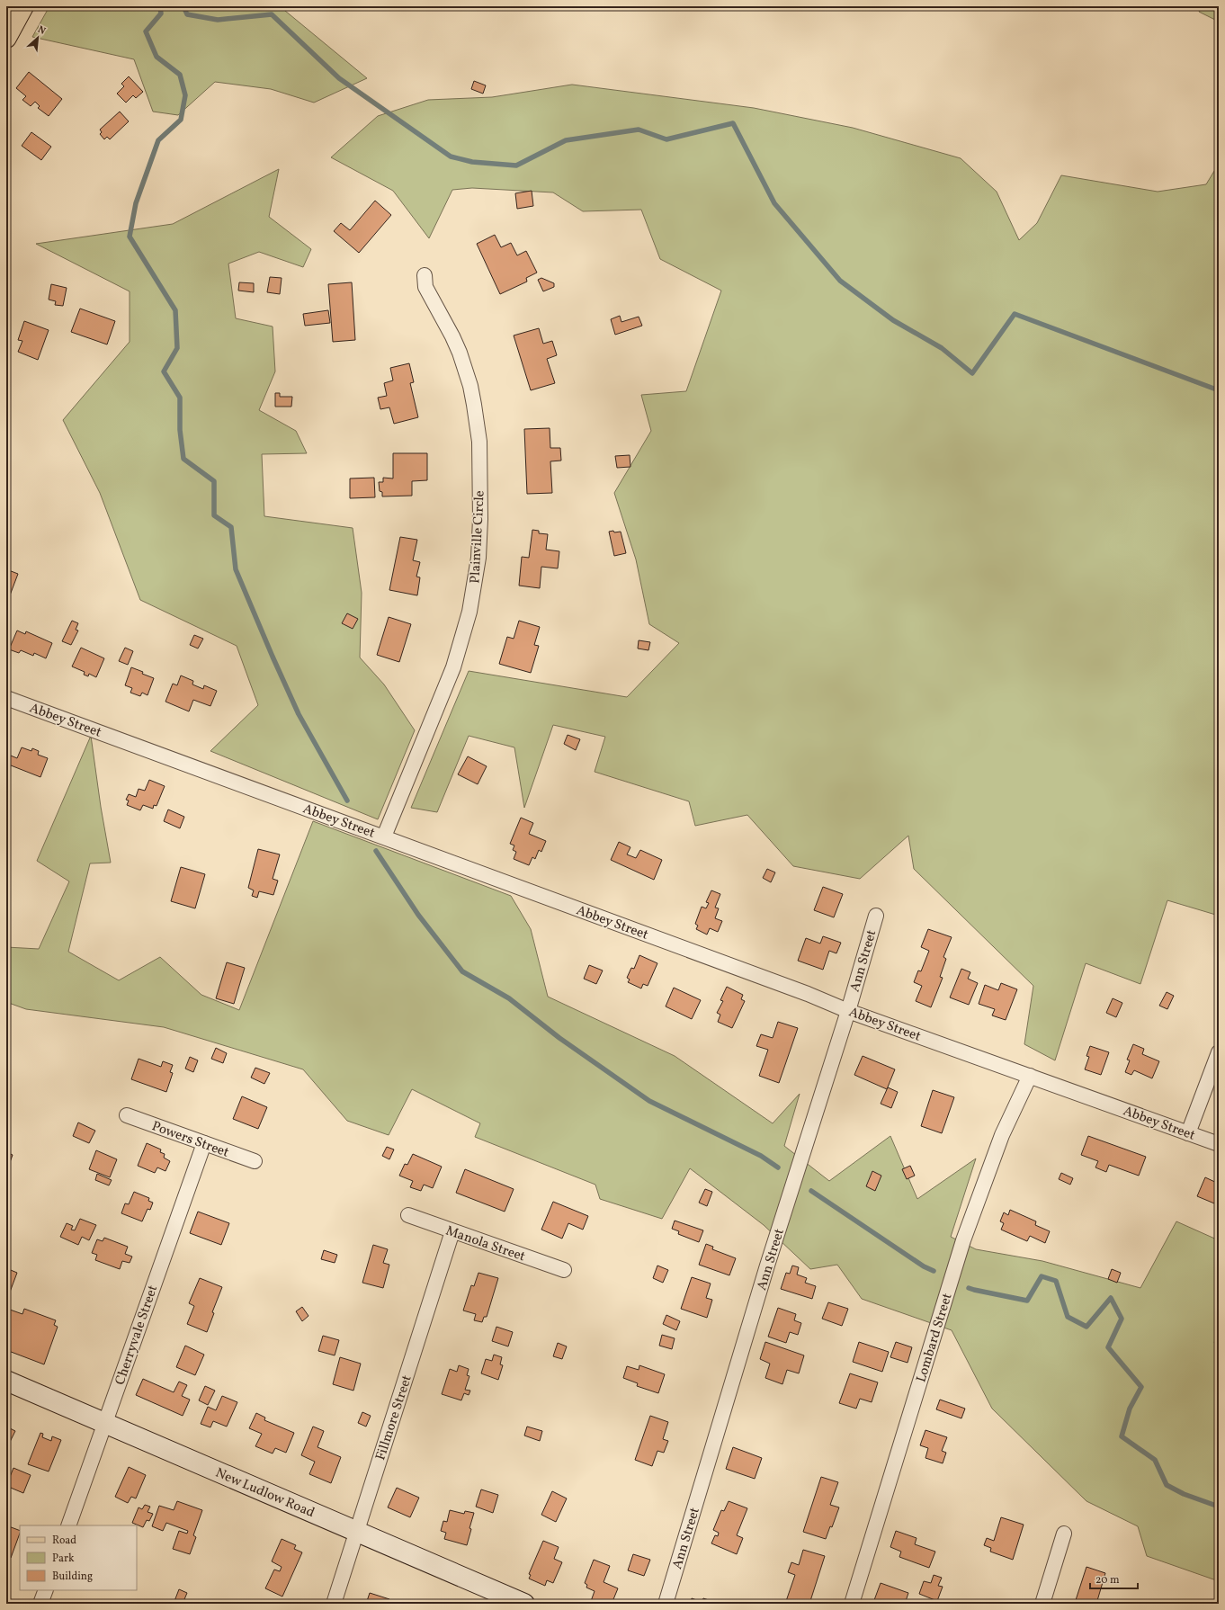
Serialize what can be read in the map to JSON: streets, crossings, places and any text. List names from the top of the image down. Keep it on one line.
{"streets":{"main road":["New Ludlow Road"],"street":["Plainville Circle","Abbey Street","Ann Street","Powers Street","Manola Street","Cherryvale Street","Lombard Street","Fillmore Street"]},"crossings":[["Plainville Circle","Abbey Street"],["Abbey Street","Ann Street"],["Abbey Street","Lombard Street"],["Powers Street","Cherryvale Street"],["Manola Street","Fillmore Street"],["Cherryvale Street","New Ludlow Road"],["Fillmore Street","New Ludlow Road"]],"legend":["Road","Park","Building"],"scale_bar":"20 m","north":"top right"}
